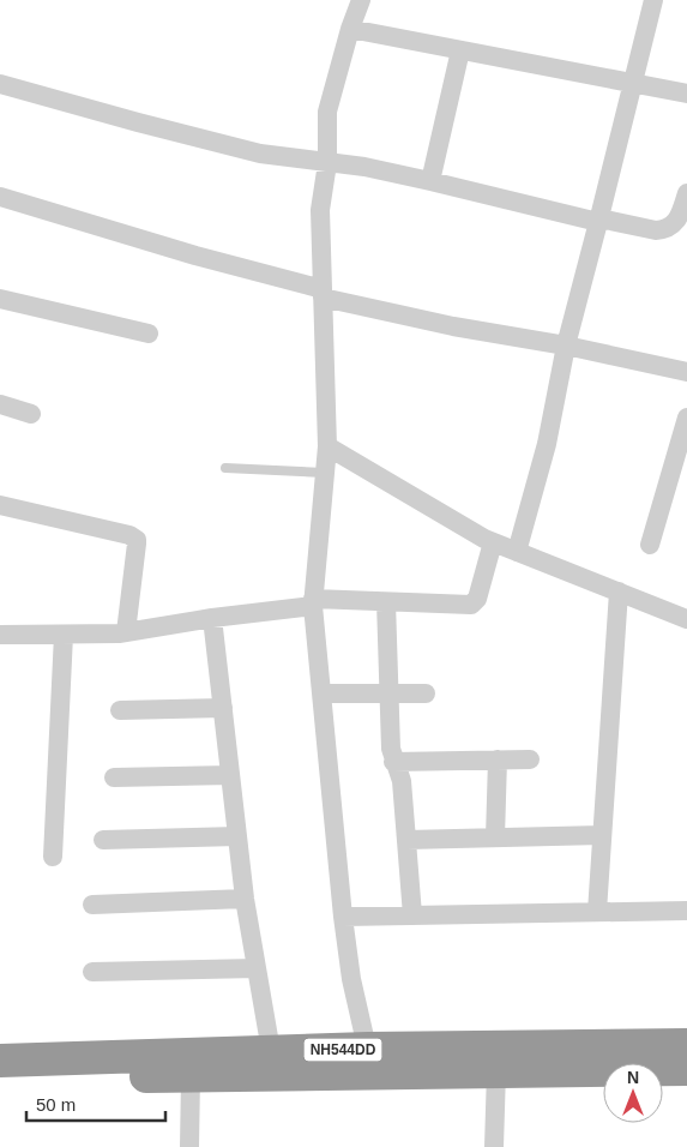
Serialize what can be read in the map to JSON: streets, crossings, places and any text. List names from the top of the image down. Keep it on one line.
{"streets":{"highway":["NH544DD"]},"scale_bar":"50 m","north":"top"}
